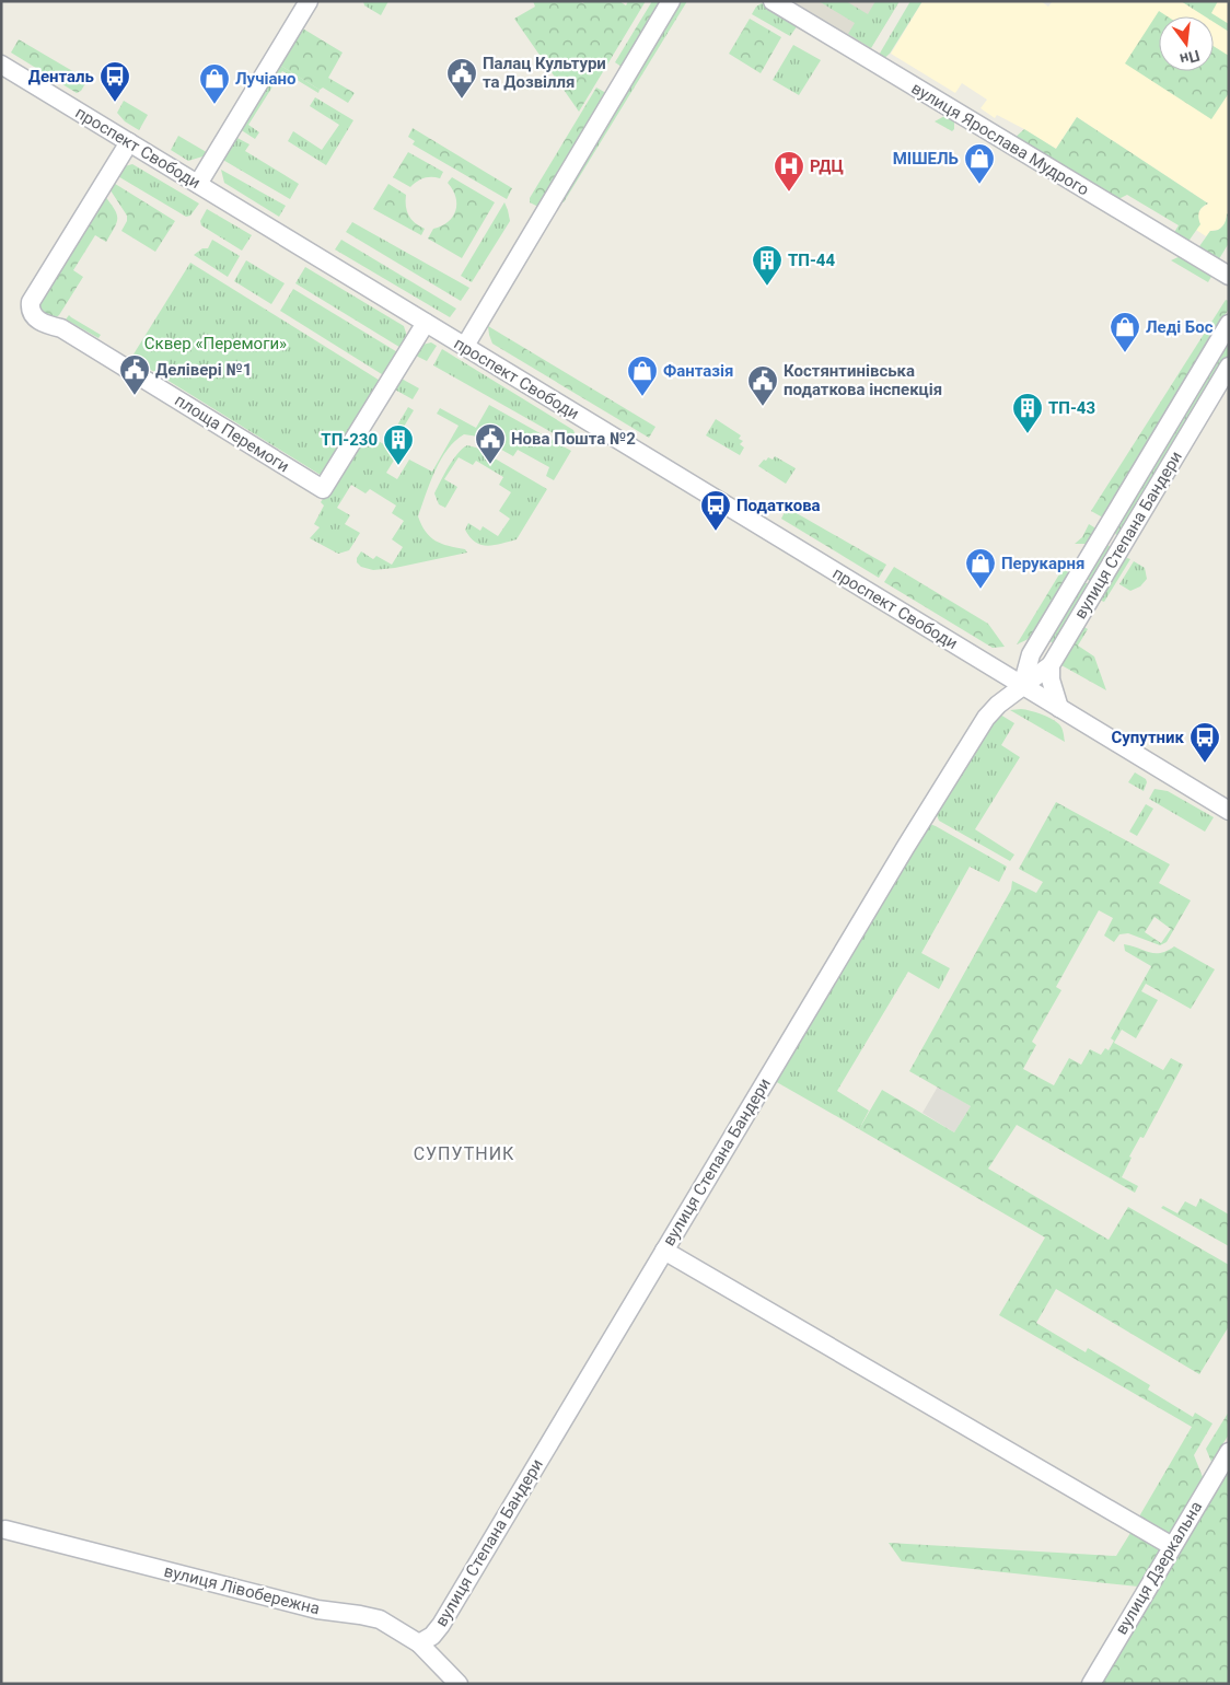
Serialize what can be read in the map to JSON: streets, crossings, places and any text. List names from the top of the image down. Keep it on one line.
{"streets":{"street":["вулиця Ярослава Мудрого","проспект Свободи","площа Перемоги","вулиця Степана Бандери","вулиця Дзеркальна","вулиця Лівобережна"]},"crossings":[["проспект Свободи","площа Перемоги"],["проспект Свободи","вулиця Степана Бандери"],["вулиця Степана Бандери","вулиця Лівобережна"]],"districts":["СУПУТНИК"],"parks":["Сквер «Перемоги»"],"places":{"public building":["Палац Культури та Дозвілля","Делівері №1","Костянтинівська податкова інспекція","Нова Пошта №2"],"bus stop":["Денталь","Податкова","Супутник"],"shop":["Лучіано","МІШЕЛЬ","Леді Бос","Фантазія","Перукарня"],"hospital":["РДЦ"],"building":["ТП-44","ТП-43","ТП-230"]},"north":"bottom"}
